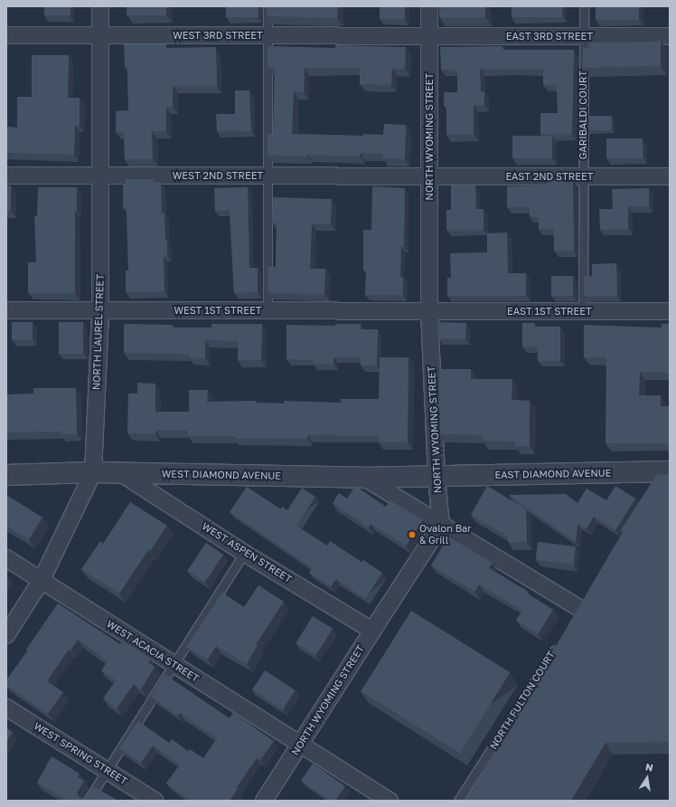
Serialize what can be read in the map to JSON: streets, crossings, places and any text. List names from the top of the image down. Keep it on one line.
{"streets":{"street":["WEST 3RD STREET","EAST 3RD STREET","NORTH WYOMING STREET","WEST 2ND STREET","EAST 2ND STREET","WEST 1ST STREET","EAST 1ST STREET","NORTH LAUREL STREET","EAST DIAMOND AVENUE","WEST DIAMOND AVENUE","WEST ASPEN STREET","WEST ACACIA STREET","WEST SPRING STREET"],"lane":["GARIBALDI COURT","NORTH FULTON COURT"]},"crossings":[["WEST 3RD STREET","EAST 3RD STREET"],["WEST 3RD STREET","NORTH WYOMING STREET"],["WEST 3RD STREET","NORTH LAUREL STREET"],["EAST 3RD STREET","GARIBALDI COURT"],["EAST 3RD STREET","NORTH WYOMING STREET"],["GARIBALDI COURT","EAST 2ND STREET"],["GARIBALDI COURT","EAST 1ST STREET"],["NORTH WYOMING STREET","WEST 2ND STREET"],["NORTH WYOMING STREET","EAST 2ND STREET"],["NORTH WYOMING STREET","WEST 1ST STREET"],["NORTH WYOMING STREET","EAST 1ST STREET"],["NORTH WYOMING STREET","EAST DIAMOND AVENUE"],["NORTH WYOMING STREET","WEST DIAMOND AVENUE"],["NORTH WYOMING STREET","WEST ASPEN STREET"],["NORTH WYOMING STREET","WEST ACACIA STREET"],["WEST 2ND STREET","EAST 2ND STREET"],["WEST 2ND STREET","NORTH LAUREL STREET"],["WEST 1ST STREET","EAST 1ST STREET"],["WEST 1ST STREET","NORTH LAUREL STREET"],["NORTH LAUREL STREET","WEST DIAMOND AVENUE"],["NORTH LAUREL STREET","WEST ACACIA STREET"],["EAST DIAMOND AVENUE","WEST DIAMOND AVENUE"],["WEST DIAMOND AVENUE","WEST ASPEN STREET"]],"places":["Ovalon Bar & Grill"],"north":"top"}
